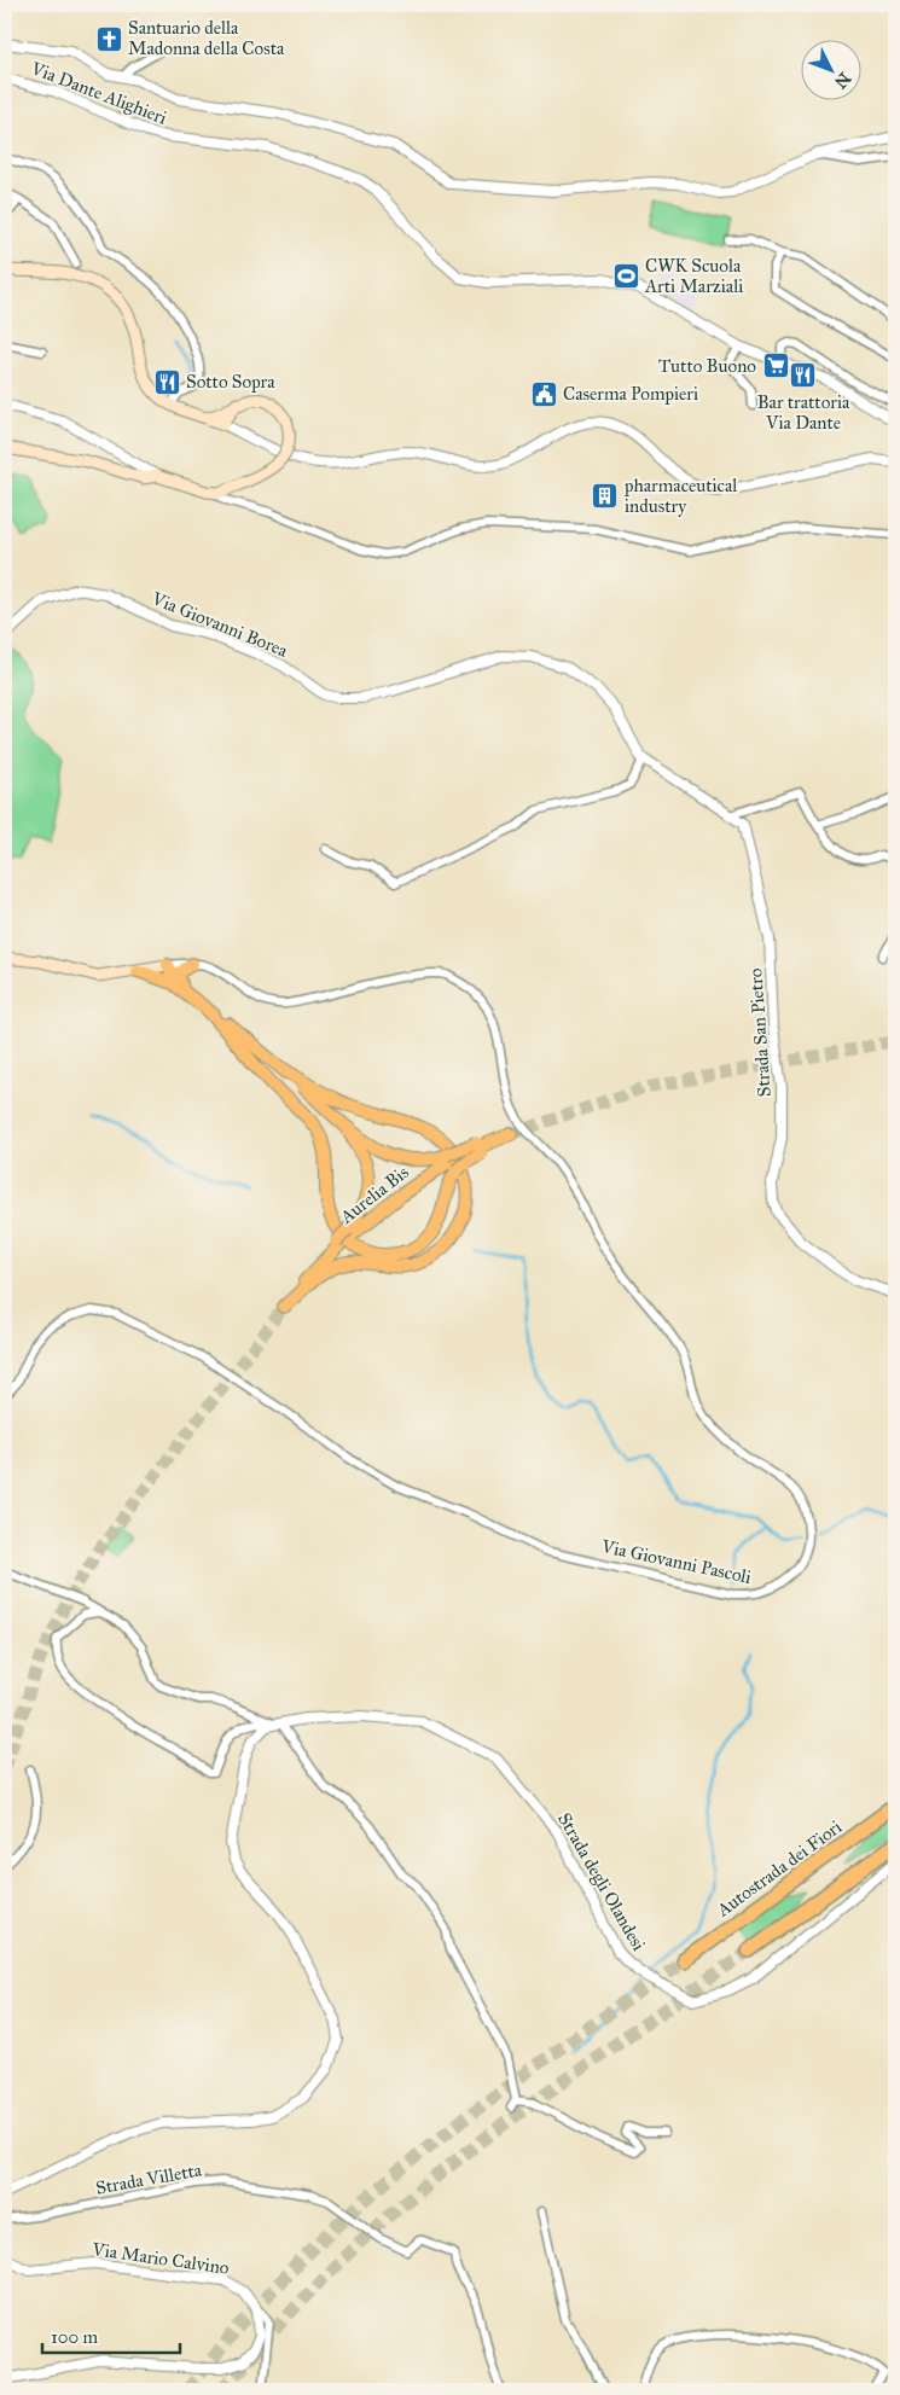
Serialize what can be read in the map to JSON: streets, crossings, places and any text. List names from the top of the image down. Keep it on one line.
{"streets":{"highway":["Aurelia Bis","Autostrada dei Fiori"],"main road":["Via Giovanni Pascoli"],"street":["Via Dante Alighieri","Via Giovanni Borea","Strada San Pietro","Strada degli Olandesi","Strada Villetta","Via Mario Calvino"]},"crossings":[["Via Giovanni Borea","Strada San Pietro"]],"places":{"church":["Santuario della Madonna della Costa"],"sports":["CWK Scuola Arti Marziali"],"supermarket":["Tutto Buono"],"restaurant":["Bar trattoria Via Dante","Sotto Sopra"],"public building":["Caserma Pompieri"],"building":["pharmaceutical industry"]},"scale_bar":"100 m","north":"bottom right"}
